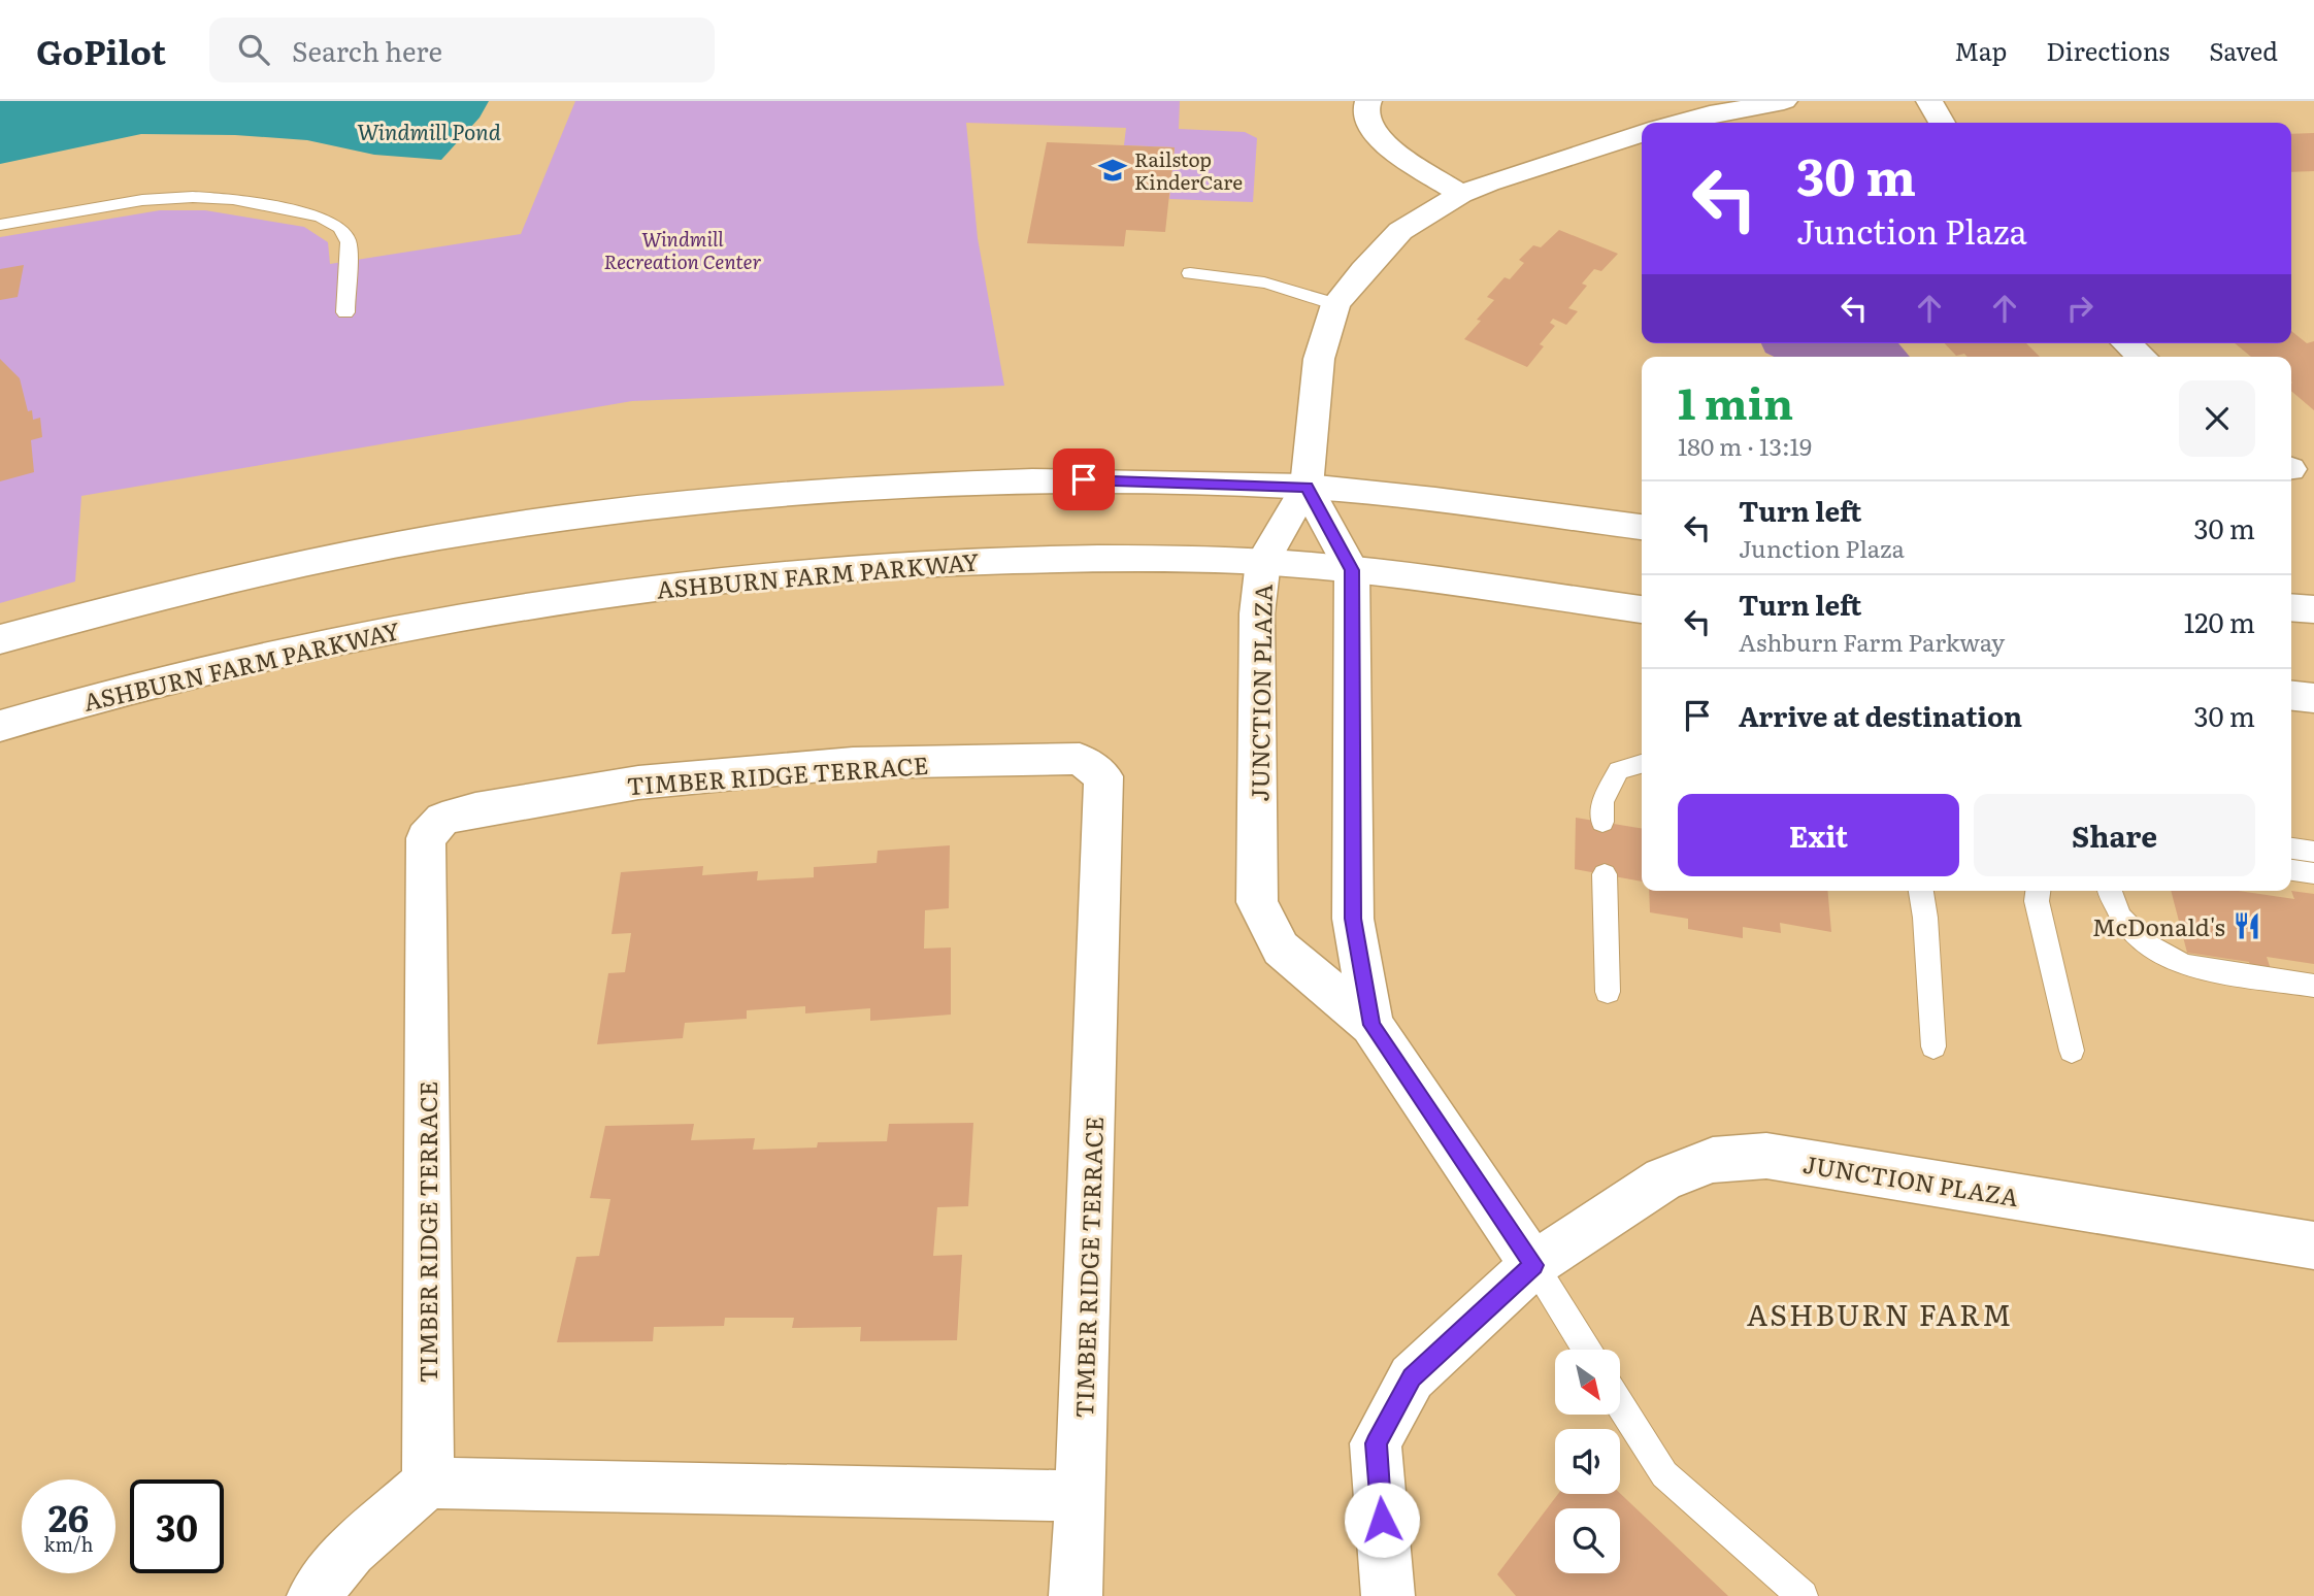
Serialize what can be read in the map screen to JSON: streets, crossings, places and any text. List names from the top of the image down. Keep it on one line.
{"streets":{"street":["ASHBURN FARM PARKWAY","JUNCTION PLAZA","TIMBER RIDGE TERRACE"]},"crossings":[["ASHBURN FARM PARKWAY","JUNCTION PLAZA"]],"districts":["ASHBURN FARM"],"water":["Windmill Pond"],"parks":["Windmill Recreation Center"],"places":{"school or university":["Railstop KinderCare"],"restaurant":["McDonald's"]},"north":"bottom right","page":{"header":"GoPilot","search":"Search here","nav":["Map","Directions","Saved"],"turn":["30 m","Junction Plaza"],"heading":["1 min","180 m · 13:19"],"list":[{"name":"Turn left","note":"Junction Plaza","value":"30 m"},{"name":"Turn left","note":"Ashburn Farm Parkway","value":"120 m"},{"name":"Arrive at destination","value":"30 m"}],"buttons":["Exit","Share"],"speed":"26 km/h","limit":"30"}}
